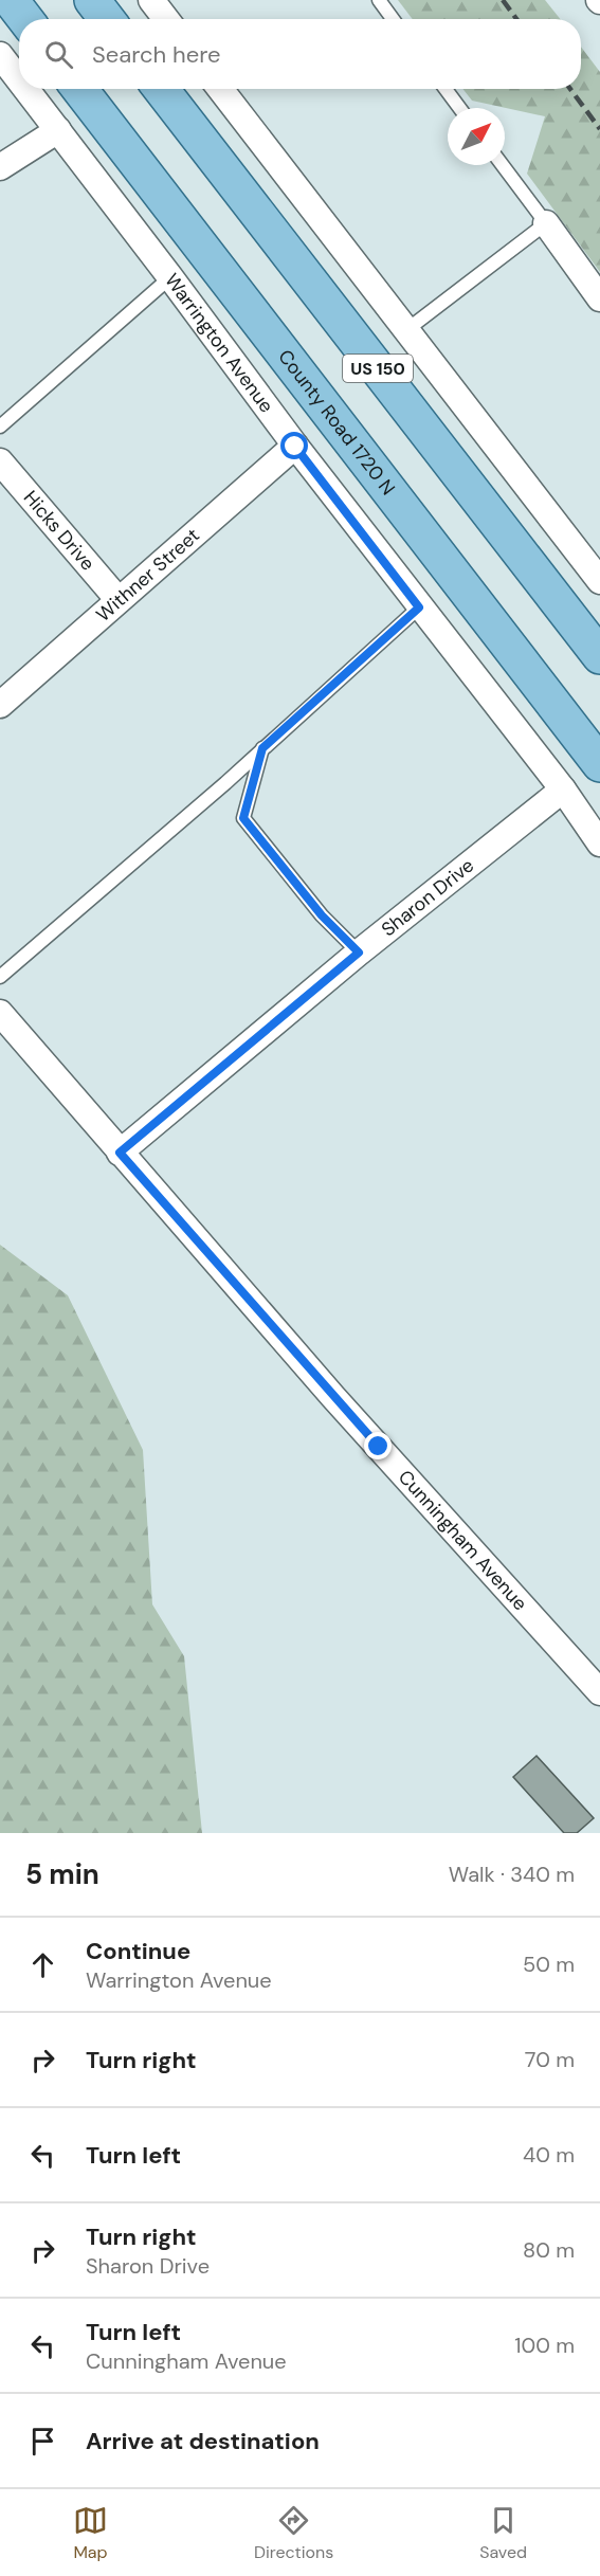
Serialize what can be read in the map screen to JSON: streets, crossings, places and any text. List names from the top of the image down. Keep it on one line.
{"streets":{"main road":["US 150","County Road 1720 N"],"street":["Warrington Avenue","Hicks Drive","Withner Street","Sharon Drive","Cunningham Avenue"]},"crossings":[["Warrington Avenue","Withner Street"],["Warrington Avenue","Sharon Drive"],["Hicks Drive","Withner Street"],["Sharon Drive","Cunningham Avenue"]],"north":"top right","page":{"search":"Search here","heading":["5 min","Walk · 340 m"],"list":[["Continue","Warrington Avenue","50 m"],["Turn right","70 m"],["Turn left","40 m"],["Turn right","Sharon Drive","80 m"],["Turn left","Cunningham Avenue","100 m"],"Arrive at destination"],"nav":["Map","Directions","Saved"]}}
